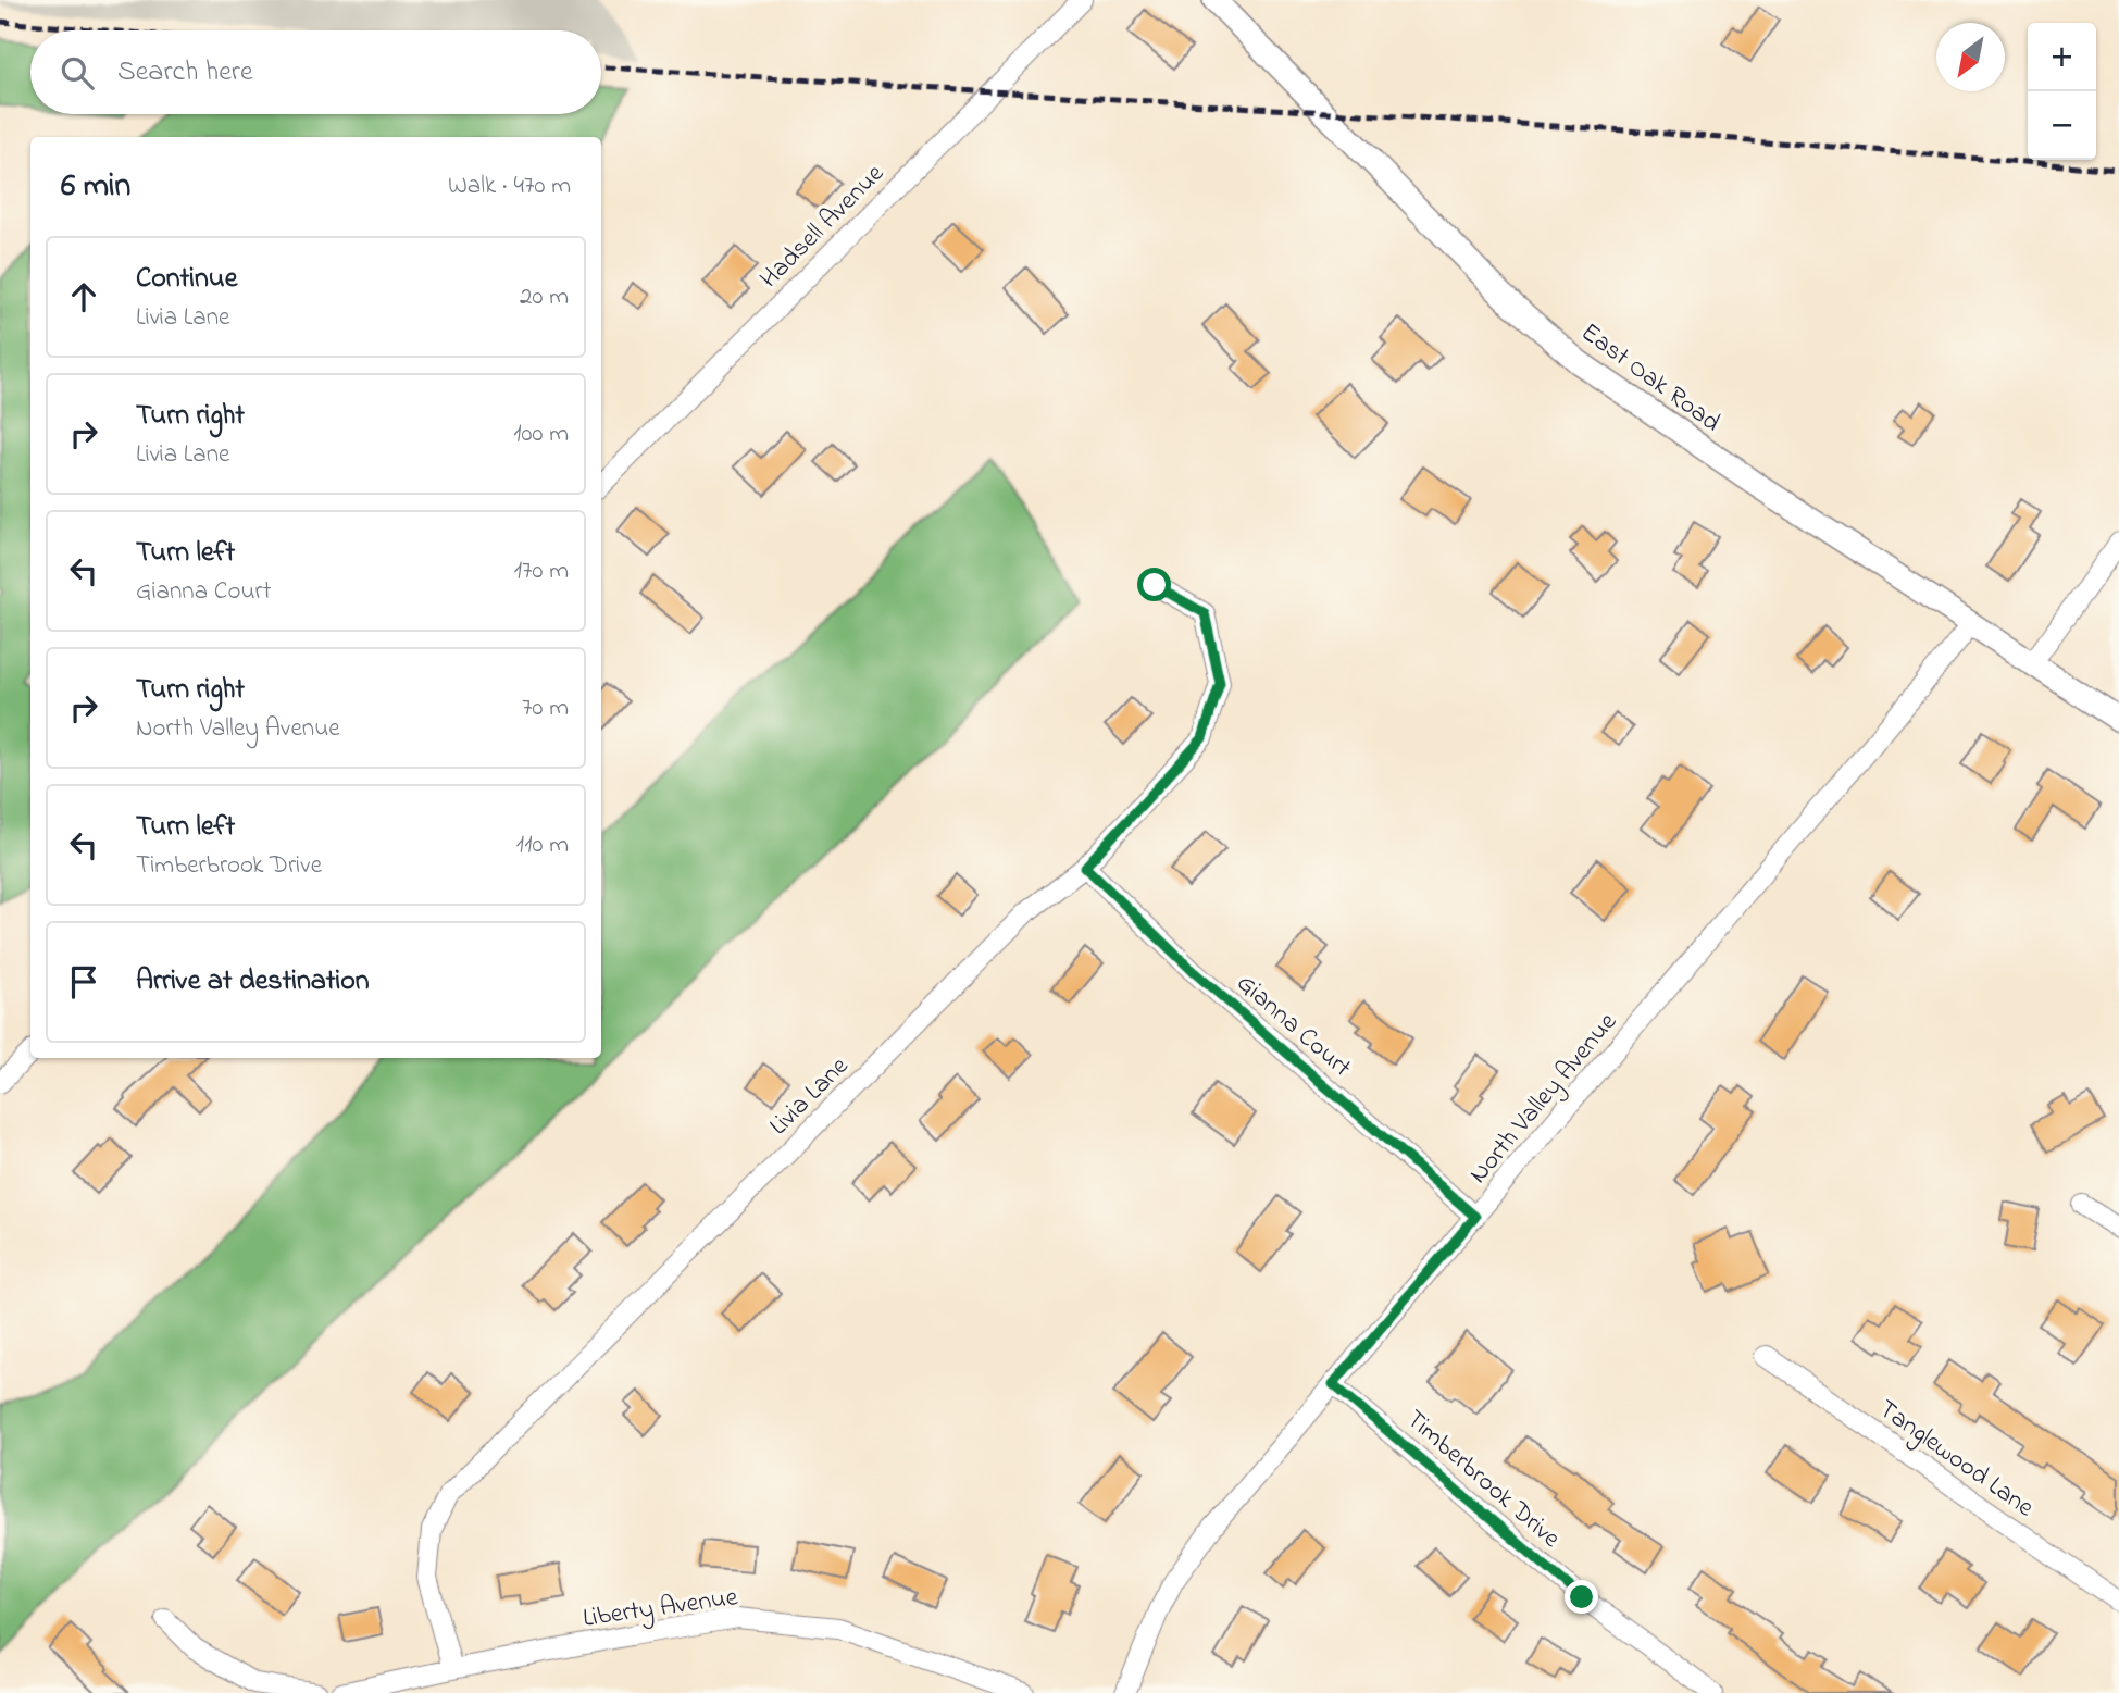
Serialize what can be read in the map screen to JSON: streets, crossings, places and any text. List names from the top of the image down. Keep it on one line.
{"streets":{"street":["Hadsell Avenue","East Oak Road","Gianna Court","Livia Lane","North Valley Avenue","Tanglewood Lane","Timberbrook Drive","Liberty Avenue"]},"crossings":[["East Oak Road","North Valley Avenue"],["Gianna Court","Livia Lane"],["Gianna Court","North Valley Avenue"],["Livia Lane","Liberty Avenue"],["North Valley Avenue","Timberbrook Drive"]],"north":"bottom left","page":{"map_buttons":["+","−"],"search":"Search here","heading":["6 min","Walk · 470 m"],"list":[["Continue","Livia Lane","20 m"],["Turn right","Livia Lane","100 m"],["Turn left","Gianna Court","170 m"],["Turn right","North Valley Avenue","70 m"],["Turn left","Timberbrook Drive","110 m"],"Arrive at destination"]}}
